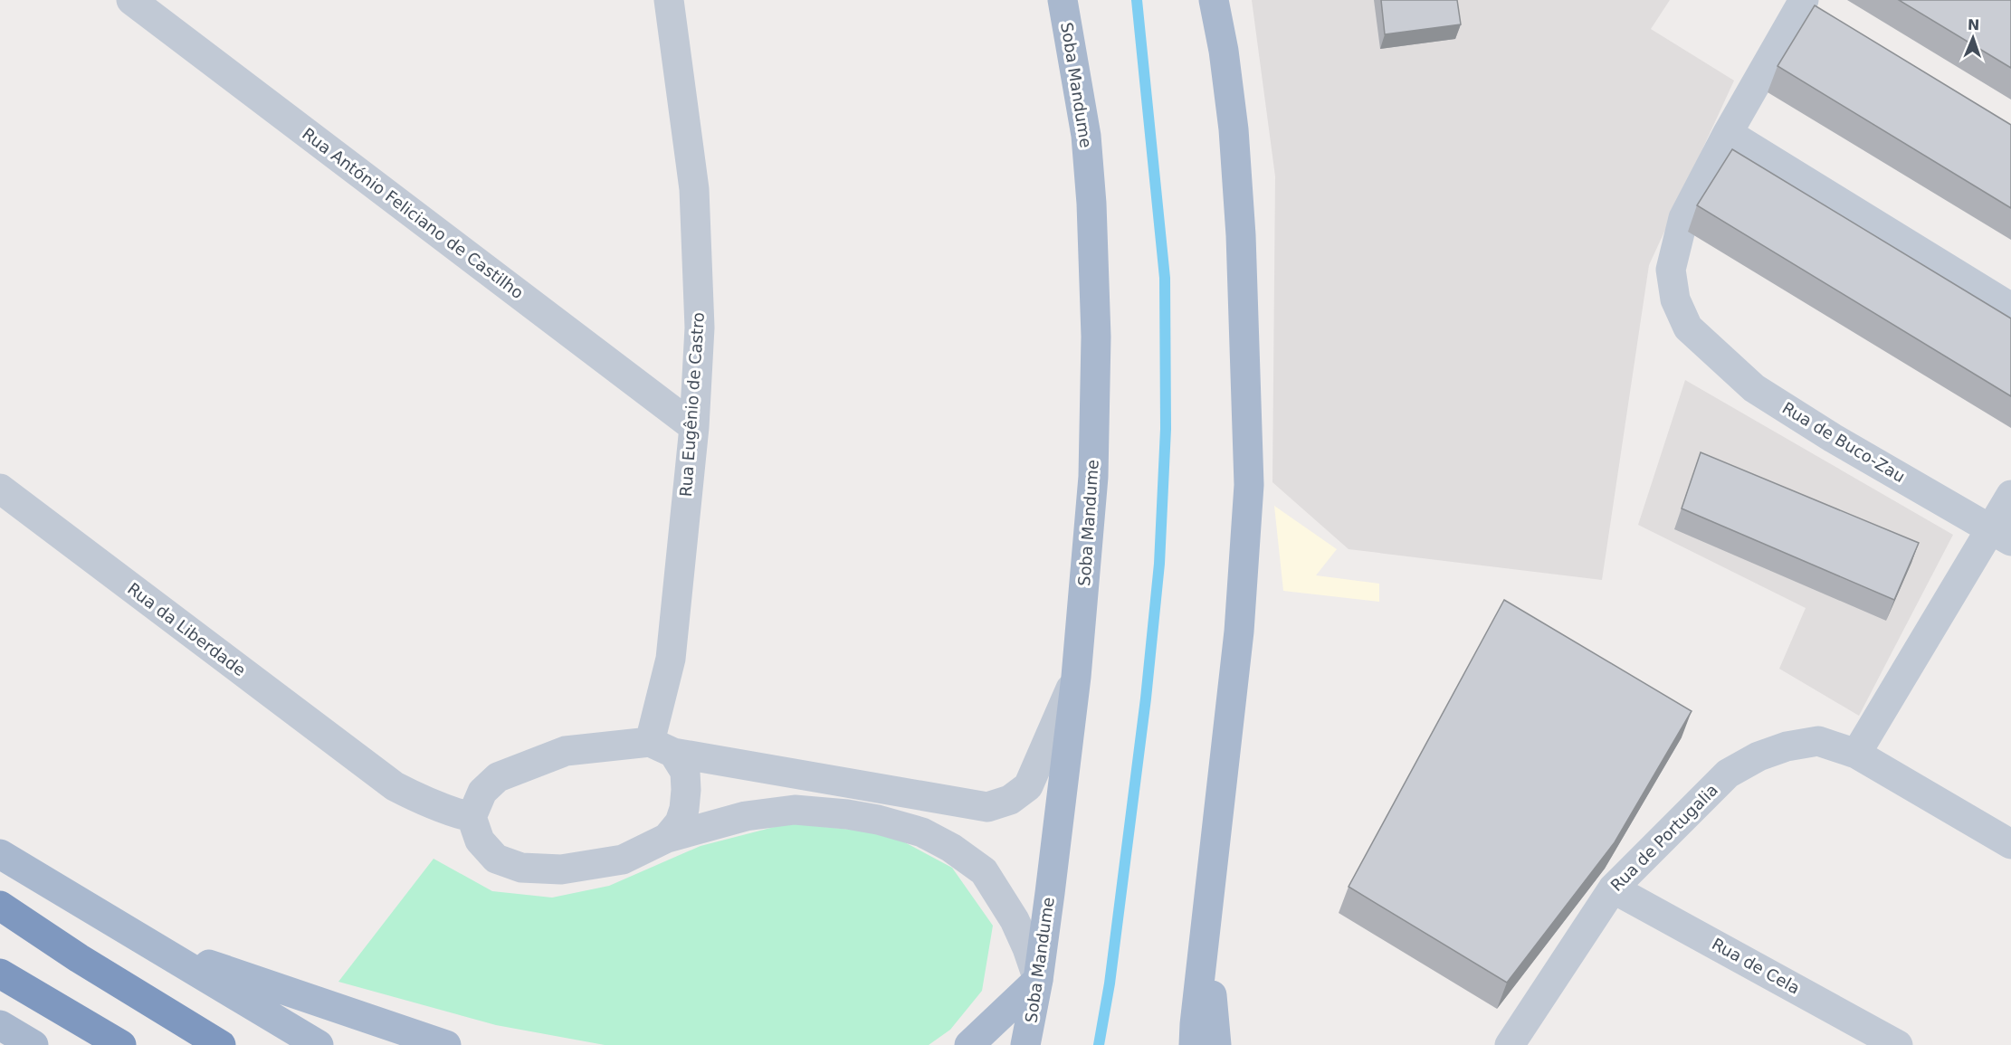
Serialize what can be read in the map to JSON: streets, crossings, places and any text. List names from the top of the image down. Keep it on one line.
{"streets":{"main road":["Soba Mandume"],"street":["Rua António Feliciano de Castilho","Rua Eugênio de Castro","Rua de Buco-Zau","Rua da Liberdade","Rua de Portugalia","Rua de Cela"]},"crossings":[["Rua António Feliciano de Castilho","Rua Eugênio de Castro"],["Rua de Portugalia","Rua de Cela"]],"north":"top"}
